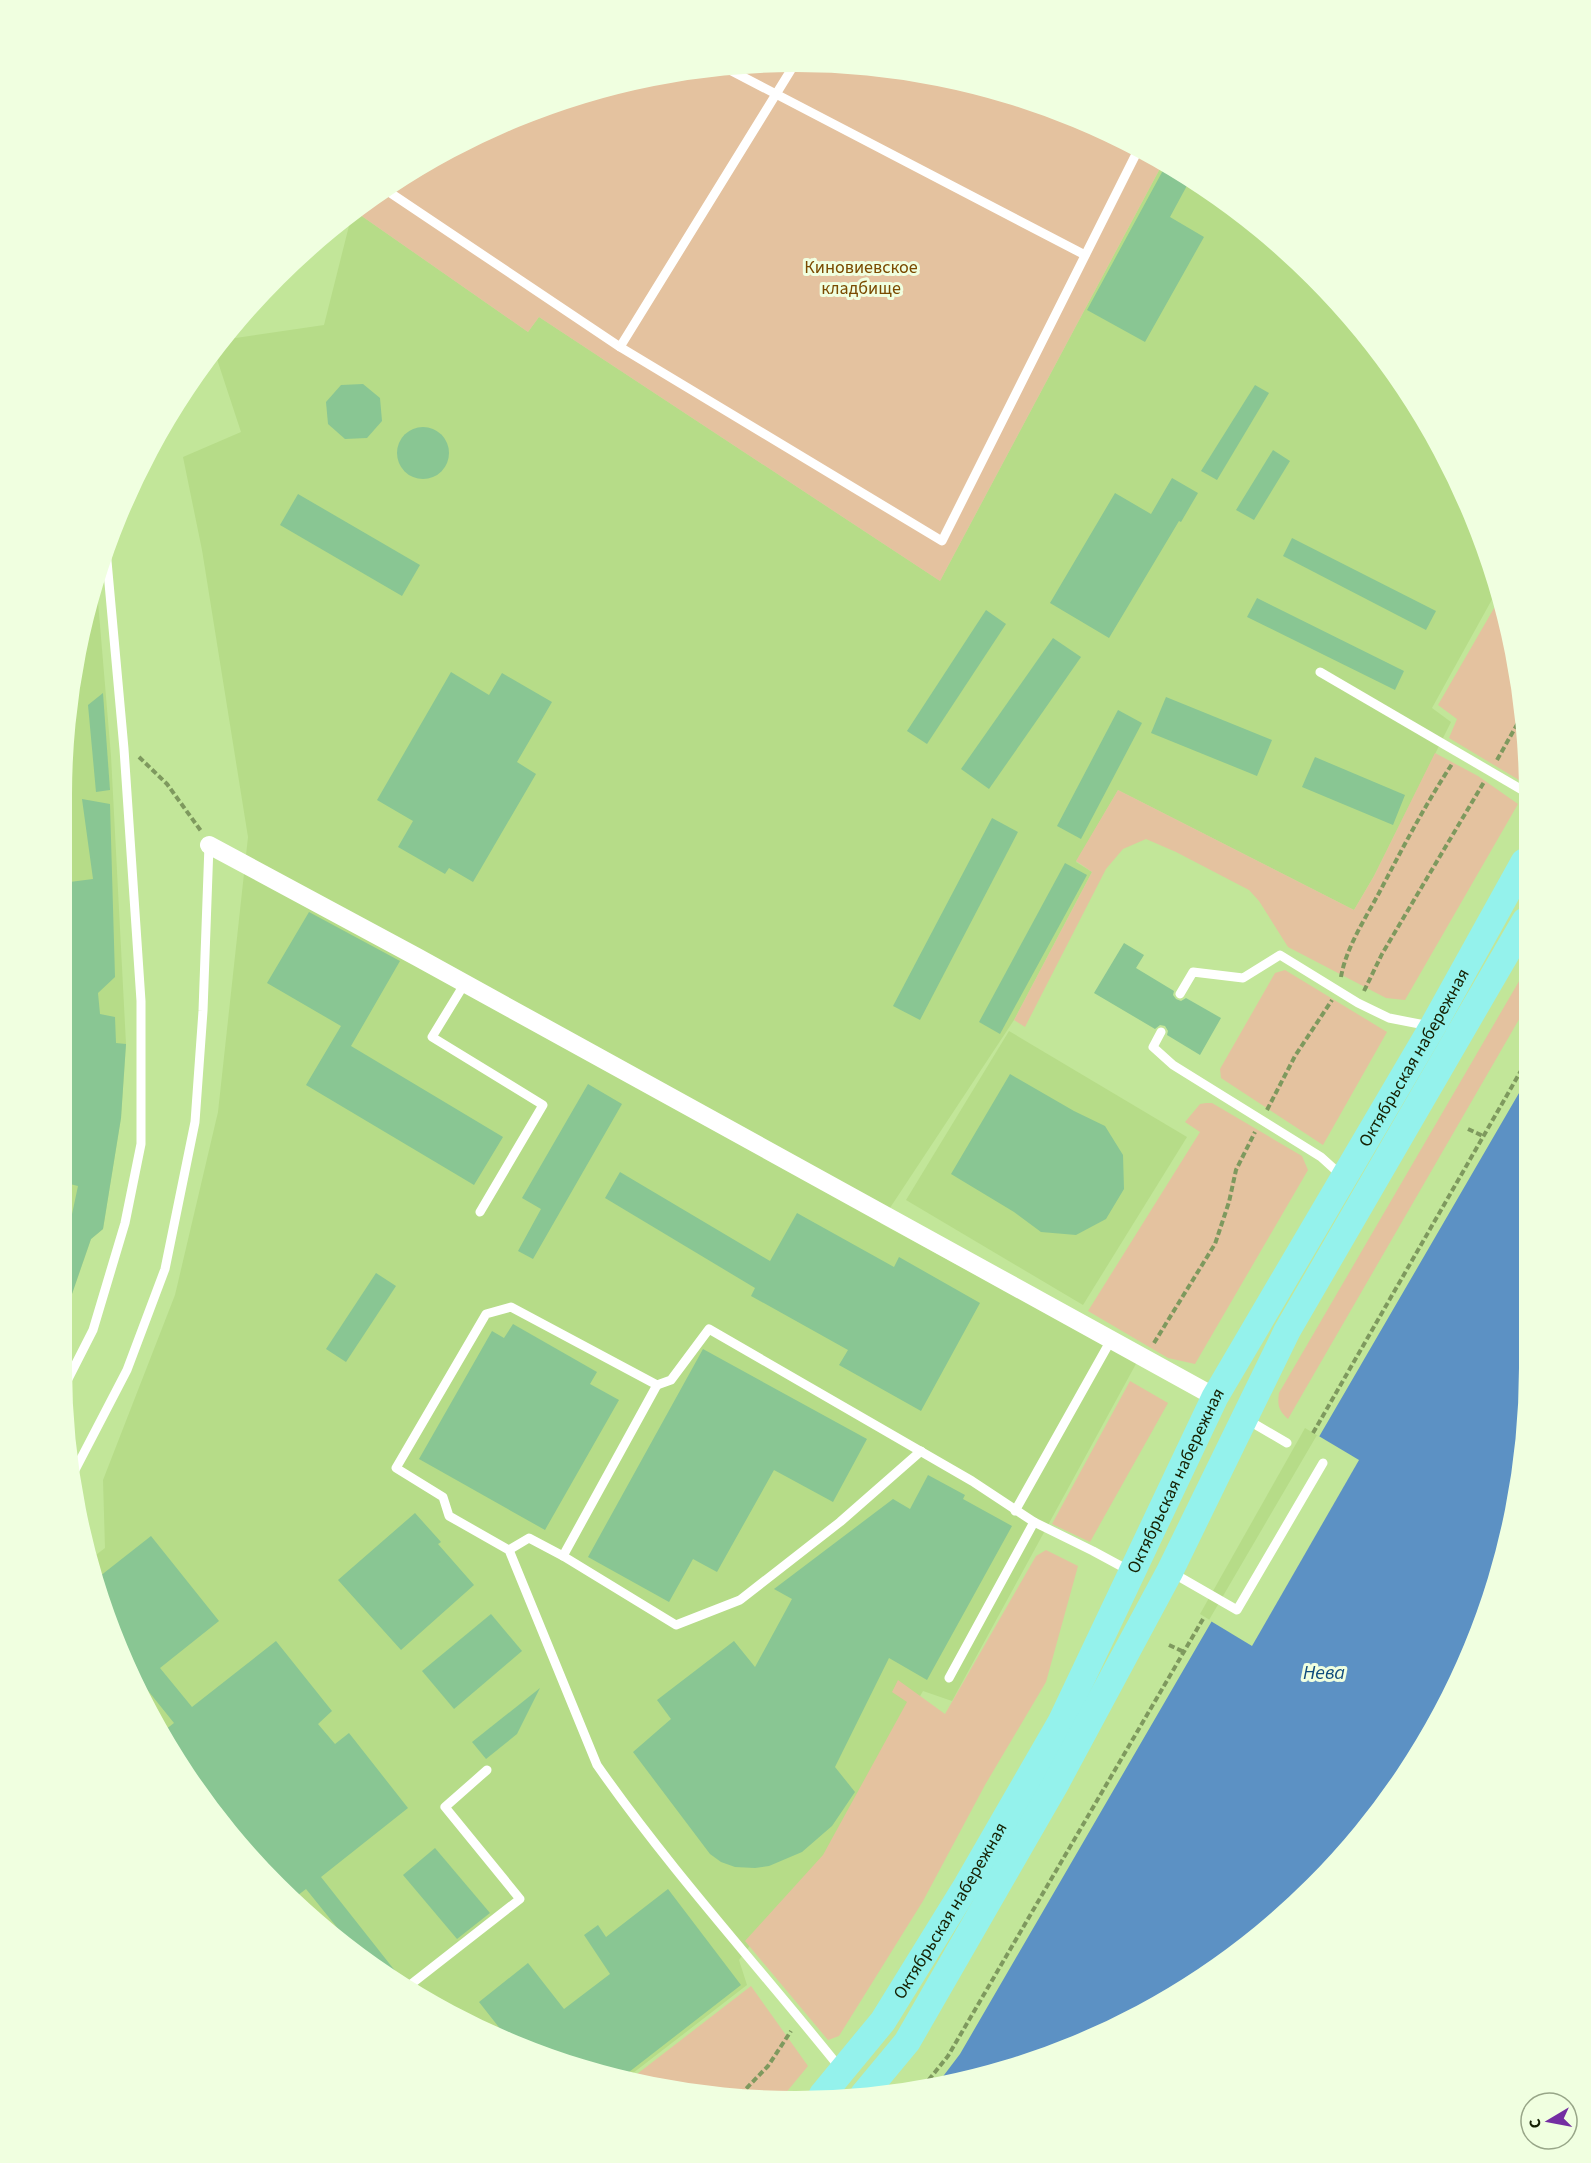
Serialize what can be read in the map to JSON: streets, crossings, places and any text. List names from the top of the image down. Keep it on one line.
{"streets":{"main road":["Октябрьская набережная"]},"water":["Нева"],"parks":["Киновиевское кладбище"],"north":"left"}
